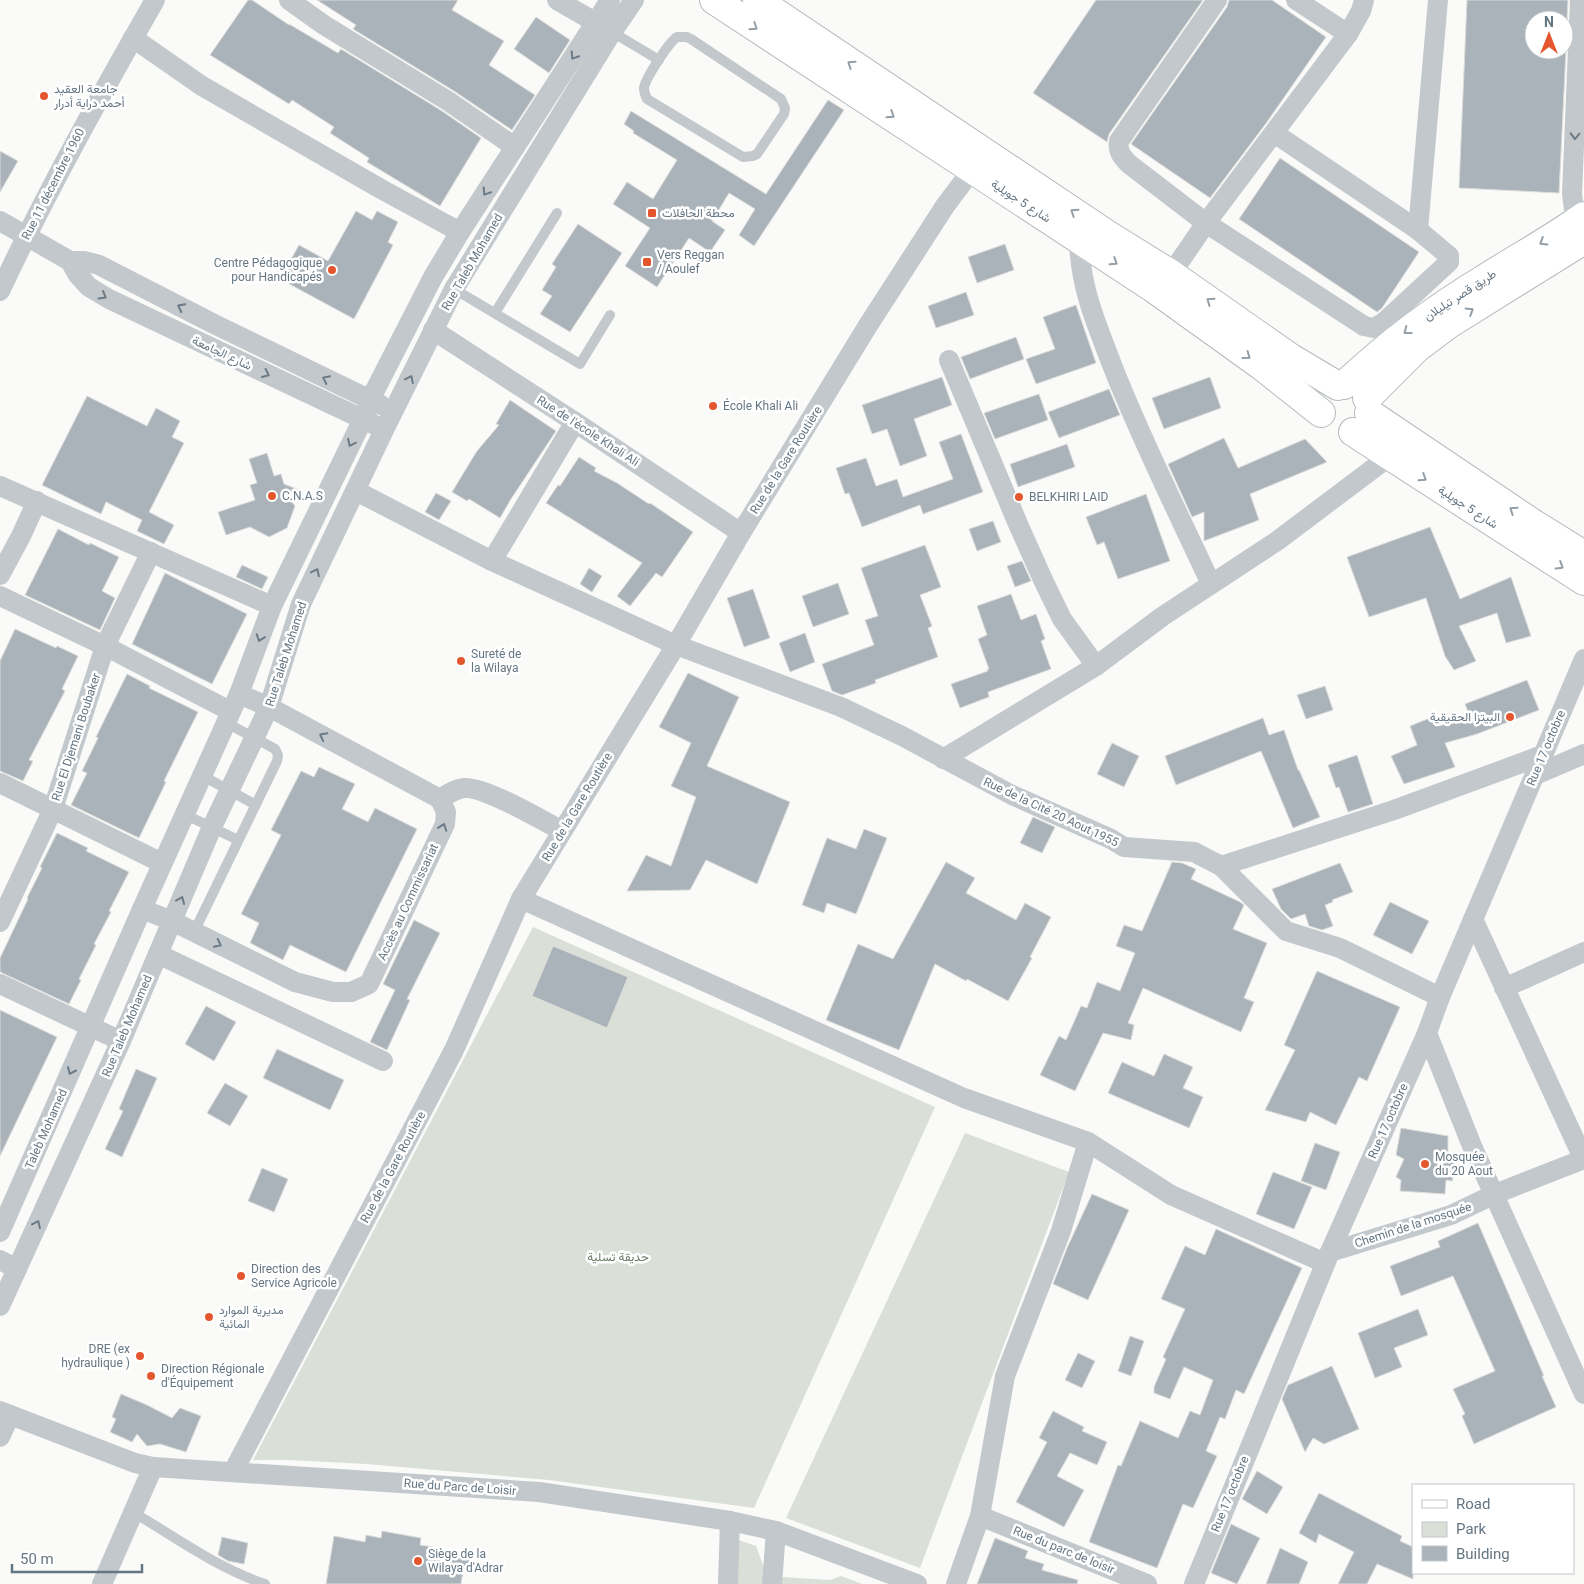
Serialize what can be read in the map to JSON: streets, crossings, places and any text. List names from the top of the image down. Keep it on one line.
{"streets":{"main road":["شارع 5 جويلية","طريق قصر تيليلان"],"street":["Rue 11 décembre 1960","Rue Taleb Mohamed","شارع الجامعة","Rue de l'école Khali Ali","Rue de la Gare Routière","Rue El Djemani Boubaker","Rue 17 octobre","Rue de la Cité 20 Aout 1955","Accès au Commissariat","Taleb Mohamed","Chemin de la mosquée","Rue du Parc de Loisir","Rue du parc de loisir"]},"crossings":[["Rue 11 décembre 1960","شارع الجامعة"],["شارع 5 جويلية","طريق قصر تيليلان"],["شارع 5 جويلية","Rue de la Gare Routière"],["Rue Taleb Mohamed","شارع الجامعة"],["Rue Taleb Mohamed","Rue de l'école Khali Ali"],["Rue Taleb Mohamed","Rue de la Cité 20 Aout 1955"],["Rue Taleb Mohamed","Accès au Commissariat"],["Rue Taleb Mohamed","Taleb Mohamed"],["Rue de l'école Khali Ali","Rue de la Gare Routière"],["Rue de la Gare Routière","Rue de la Cité 20 Aout 1955"],["Rue de la Gare Routière","Rue du Parc de Loisir"],["Rue 17 octobre","Rue de la Cité 20 Aout 1955"],["Rue 17 octobre","Chemin de la mosquée"]],"one_way":["Taleb Mohamed"],"parks":["حديقة تسلية"],"places":{"other":["جامعة العقيد أحمد دراية أدرار","Centre Pédagogique pour Handicapés","École Khali Ali","C.N.A.S","BELKHIRI LAID","Sureté de la Wilaya","البيتزا الحقيقية","Mosquée du 20 Aout","Direction des Service Agricole","مديرية الموارد المائية","DRE (ex hydraulique )","Direction Régionale d'Équipement","Siège de la Wilaya d'Adrar"],"transit":["محطة الحافلات","Vers Reggan / Aoulef"]},"legend":["Road","Park","Building"],"scale_bar":"50 m","north":"top"}
